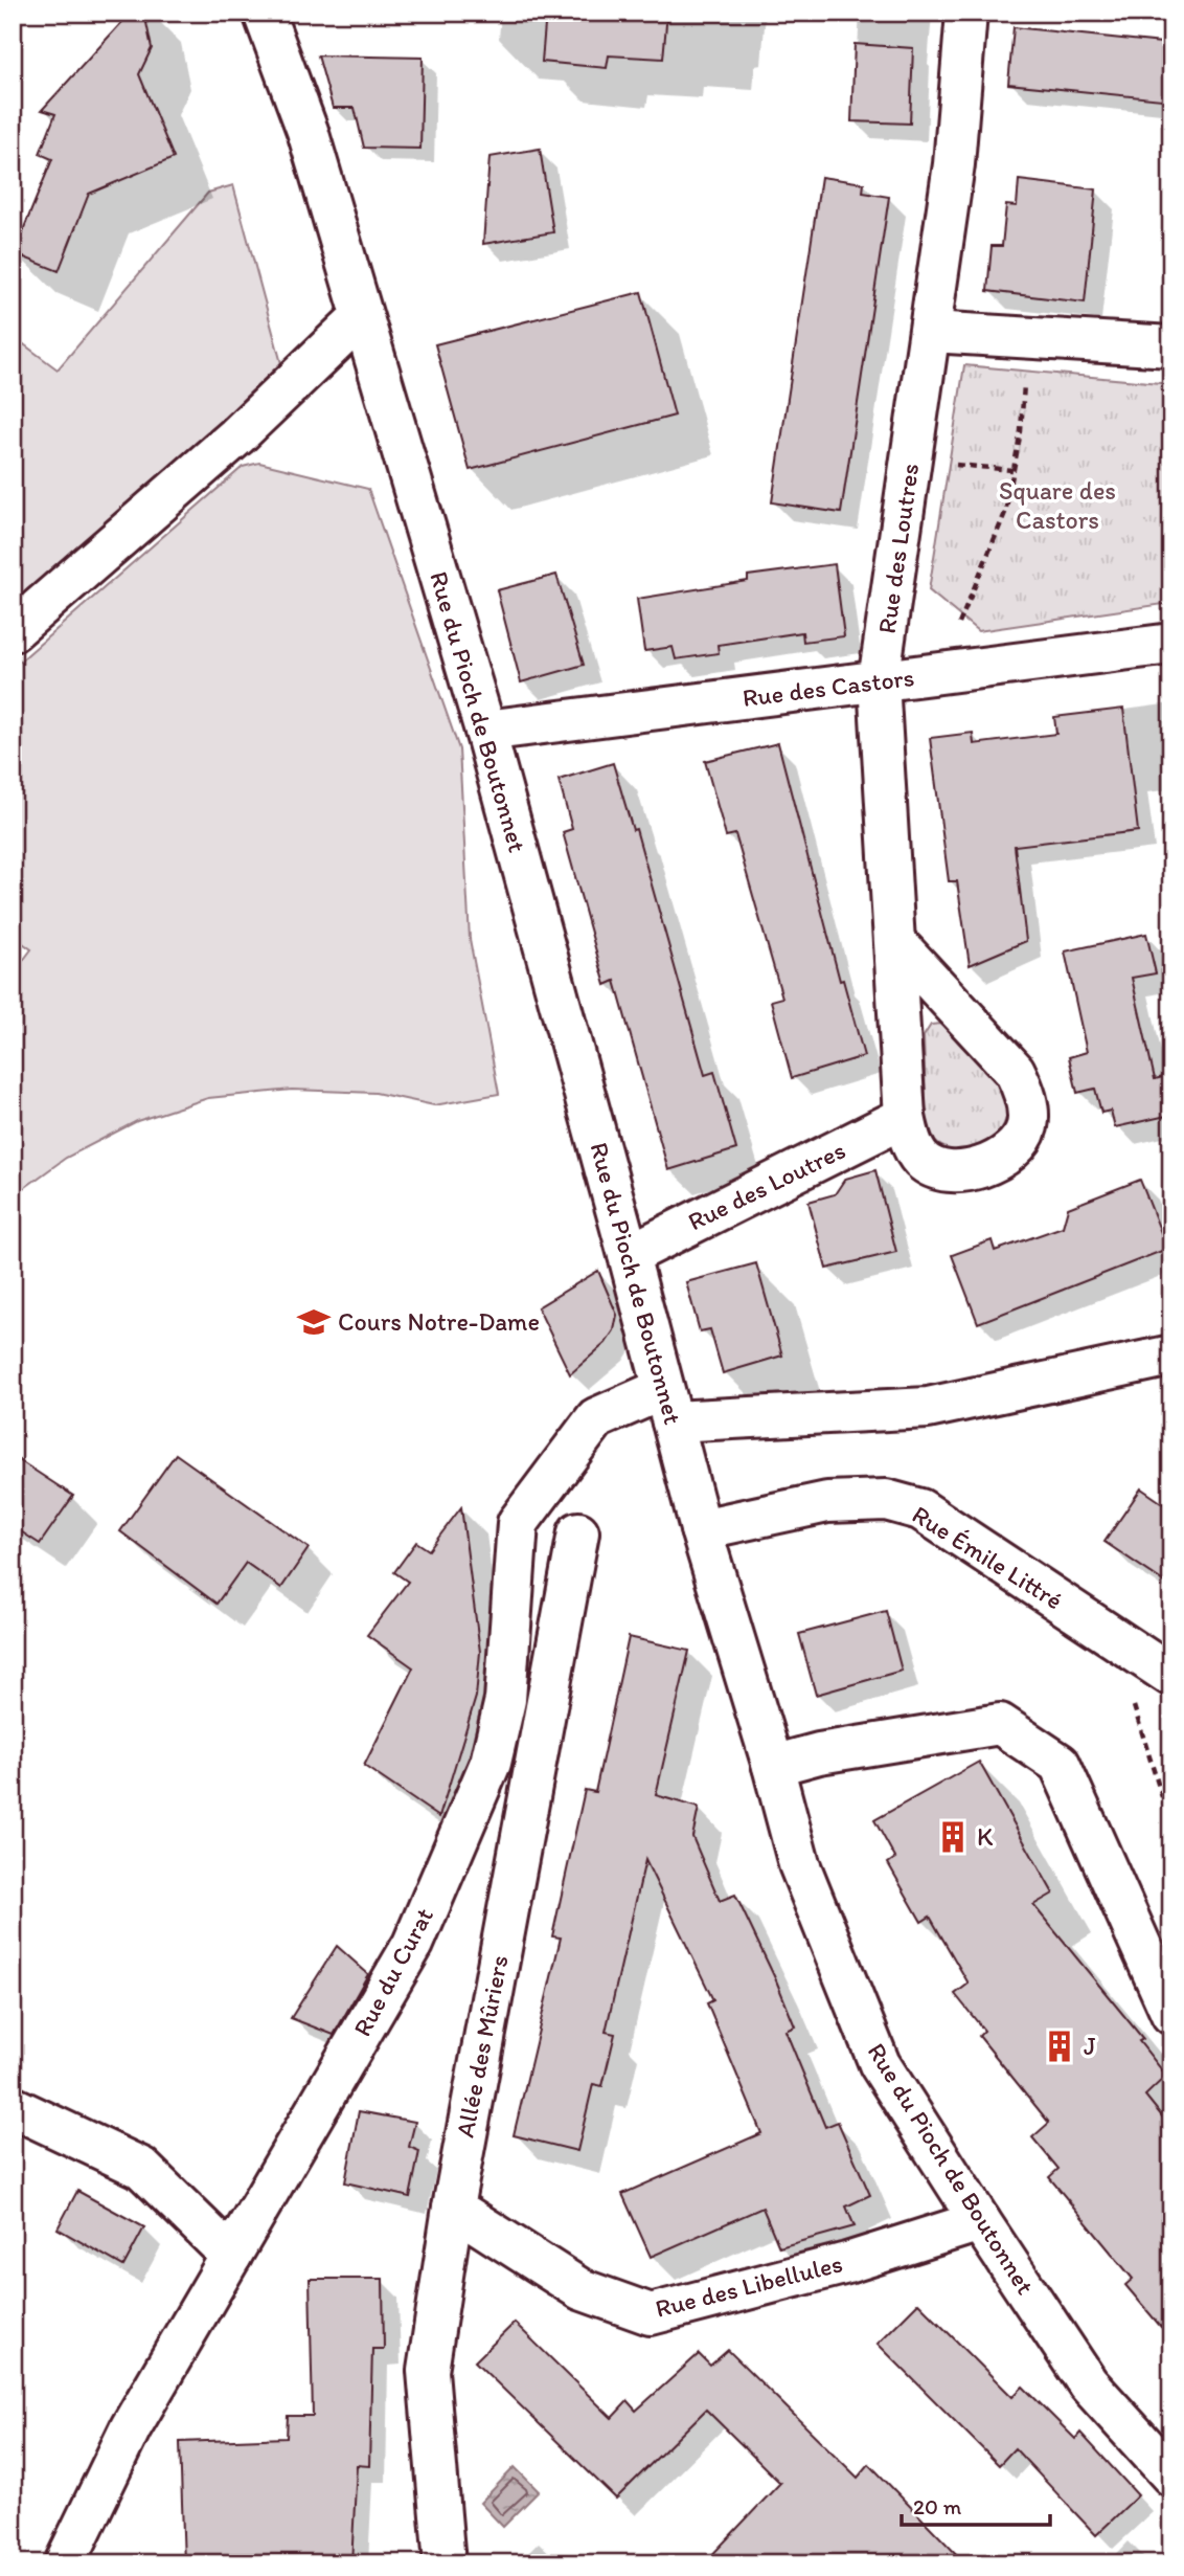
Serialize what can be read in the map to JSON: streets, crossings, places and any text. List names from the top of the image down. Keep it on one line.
{"streets":{"street":["Rue des Loutres","Rue des Castors","Rue du Pioch de Boutonnet","Rue Émile Littré","Rue du Curat","Allée des Mûriers","Rue des Libellules"]},"crossings":[["Rue des Loutres","Rue des Castors"],["Rue des Loutres","Rue du Pioch de Boutonnet"],["Rue des Castors","Rue du Pioch de Boutonnet"],["Rue du Pioch de Boutonnet","Rue Émile Littré"],["Rue du Pioch de Boutonnet","Rue du Curat"],["Rue du Pioch de Boutonnet","Rue des Libellules"],["Allée des Mûriers","Rue des Libellules"]],"parks":["Square des Castors"],"places":{"school or university":["Cours Notre-Dame"],"building":["K","J"]},"scale_bar":"20 m"}
